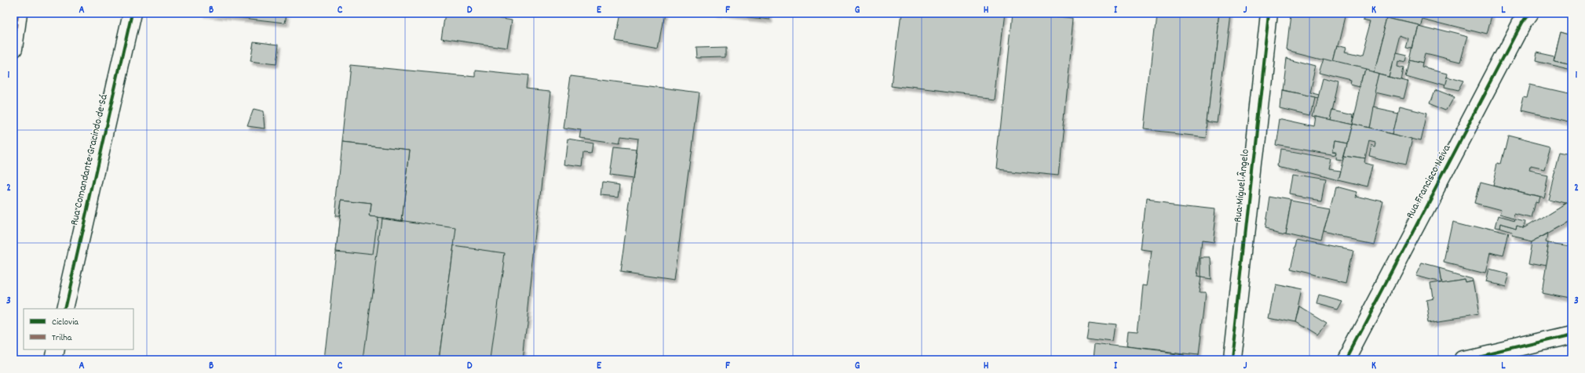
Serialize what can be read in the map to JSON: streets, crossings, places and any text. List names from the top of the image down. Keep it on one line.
{"streets":{"street":["Rua Comandante Gracindo de Sá","Rua Francisco Neiva","Rua Miguel Ângelo"]},"legend":["Ciclovia","Trilha"],"grid":{"columns":["A","B","C","D","E","F","G","H","I","J","K","L"],"rows":["1","2","3"]}}
